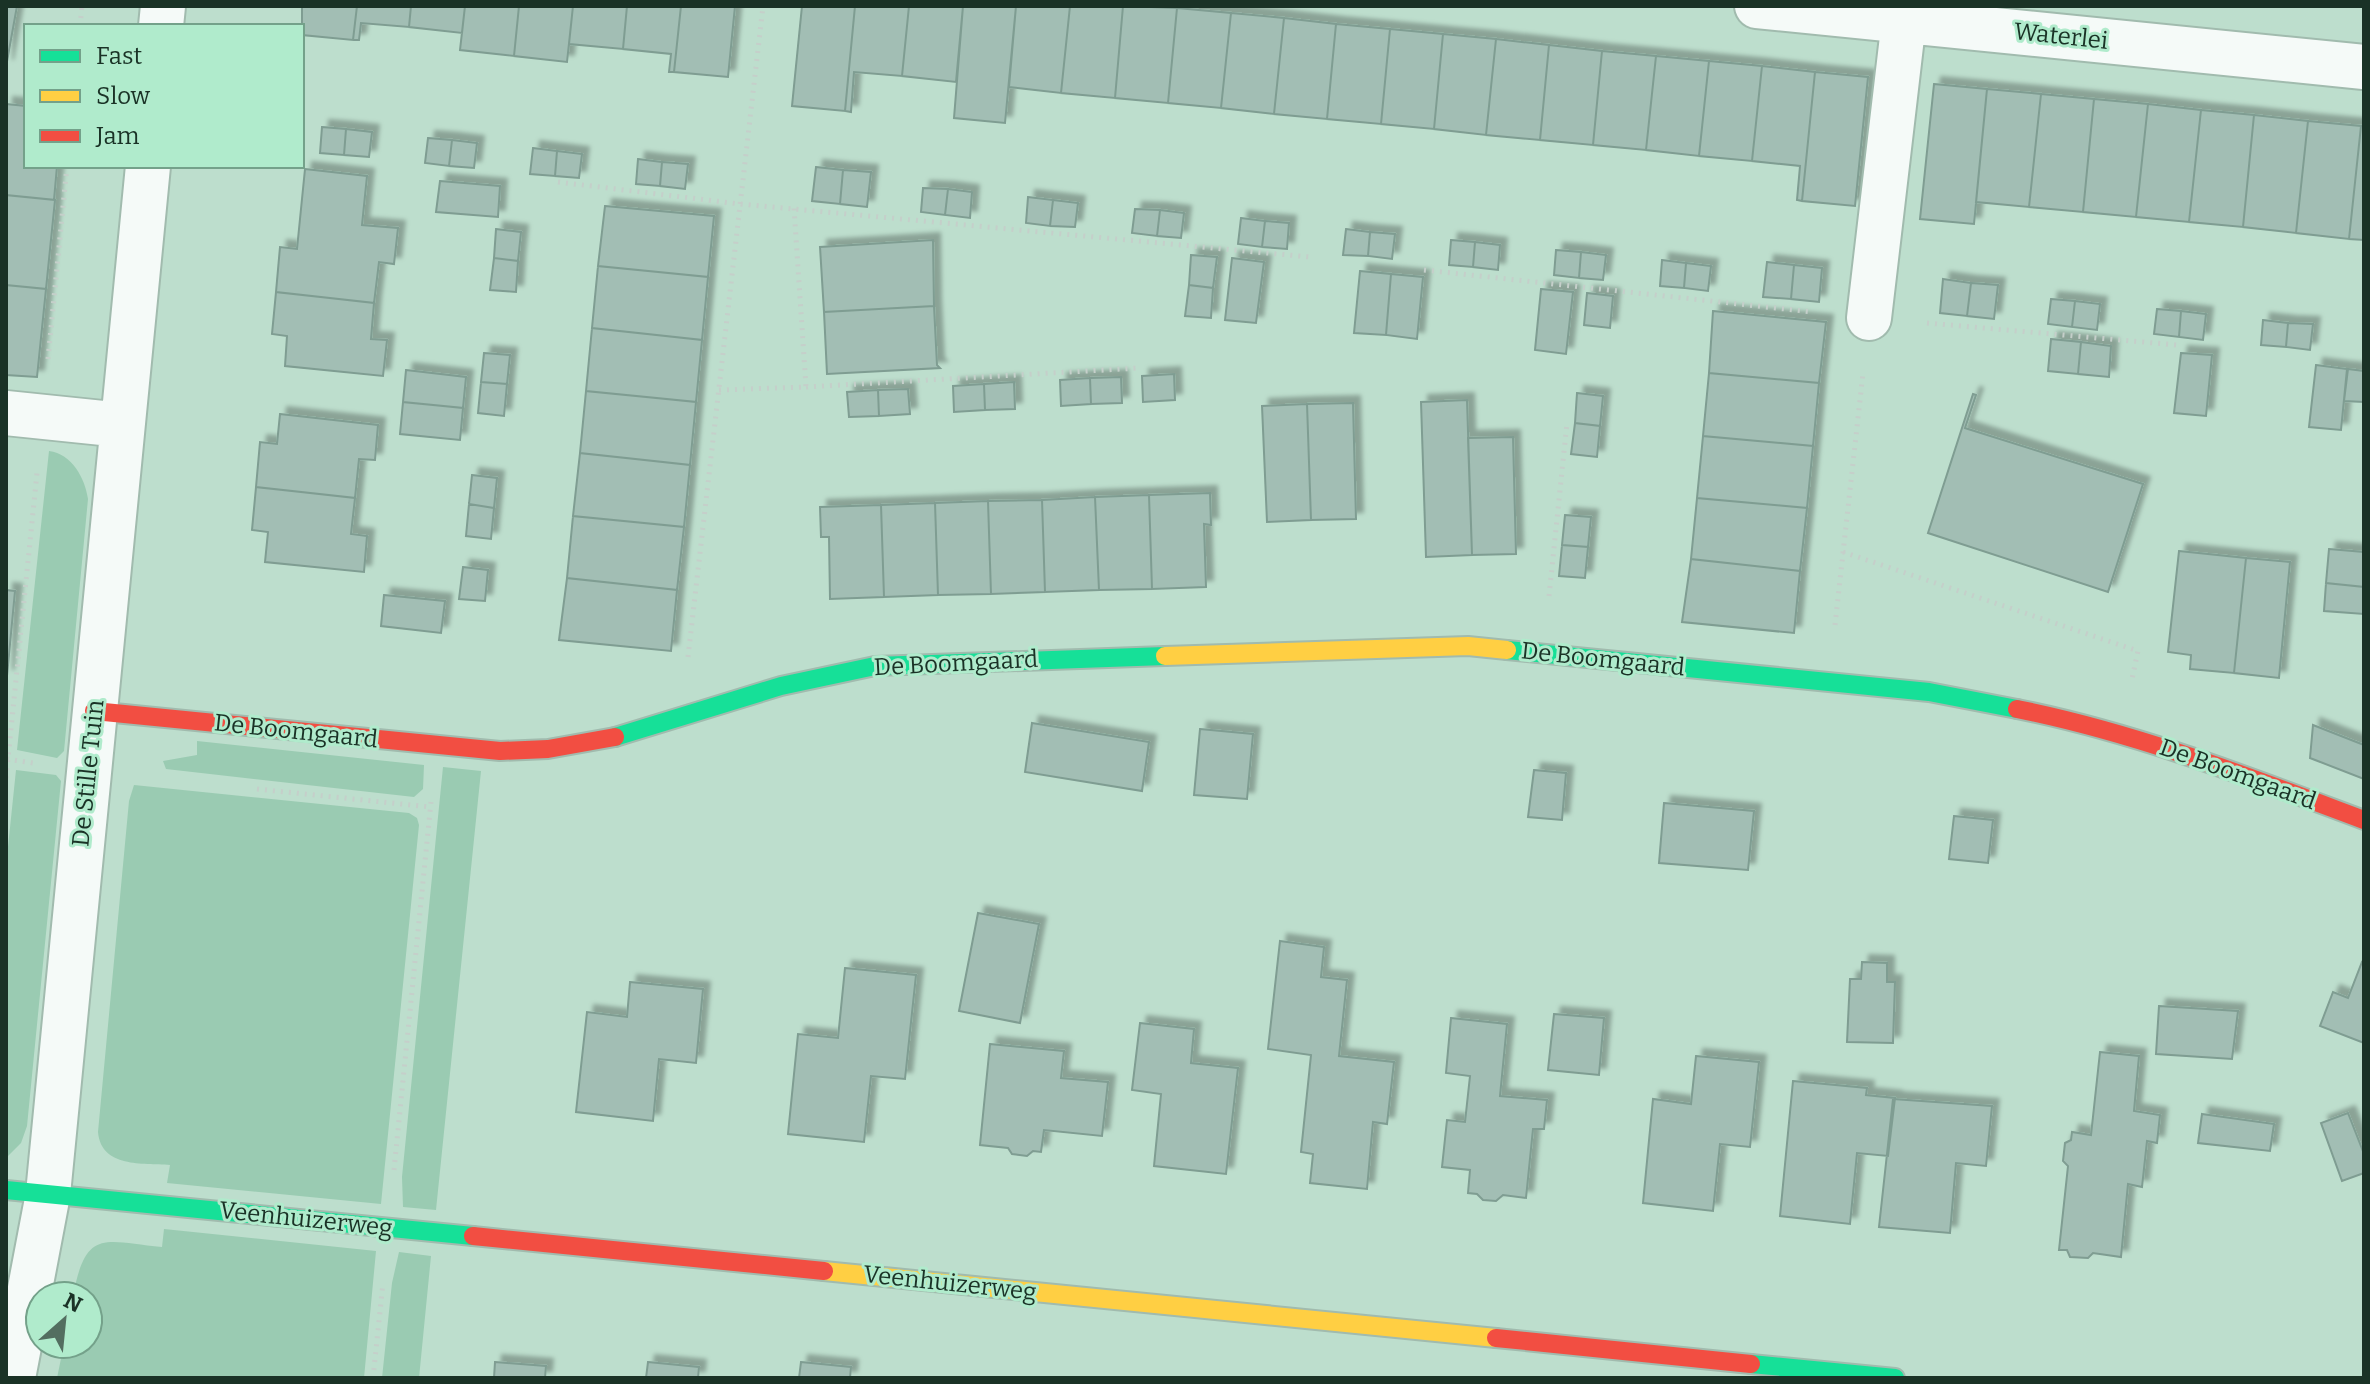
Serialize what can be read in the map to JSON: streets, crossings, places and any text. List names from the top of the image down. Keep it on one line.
{"streets":{"street":["Waterlei","De Boomgaard","De Stille Tuin","Veenhuizerweg"]},"crossings":[["De Boomgaard","De Stille Tuin"],["De Stille Tuin","Veenhuizerweg"]],"legend":["Fast","Slow","Jam"],"north":"top right"}
